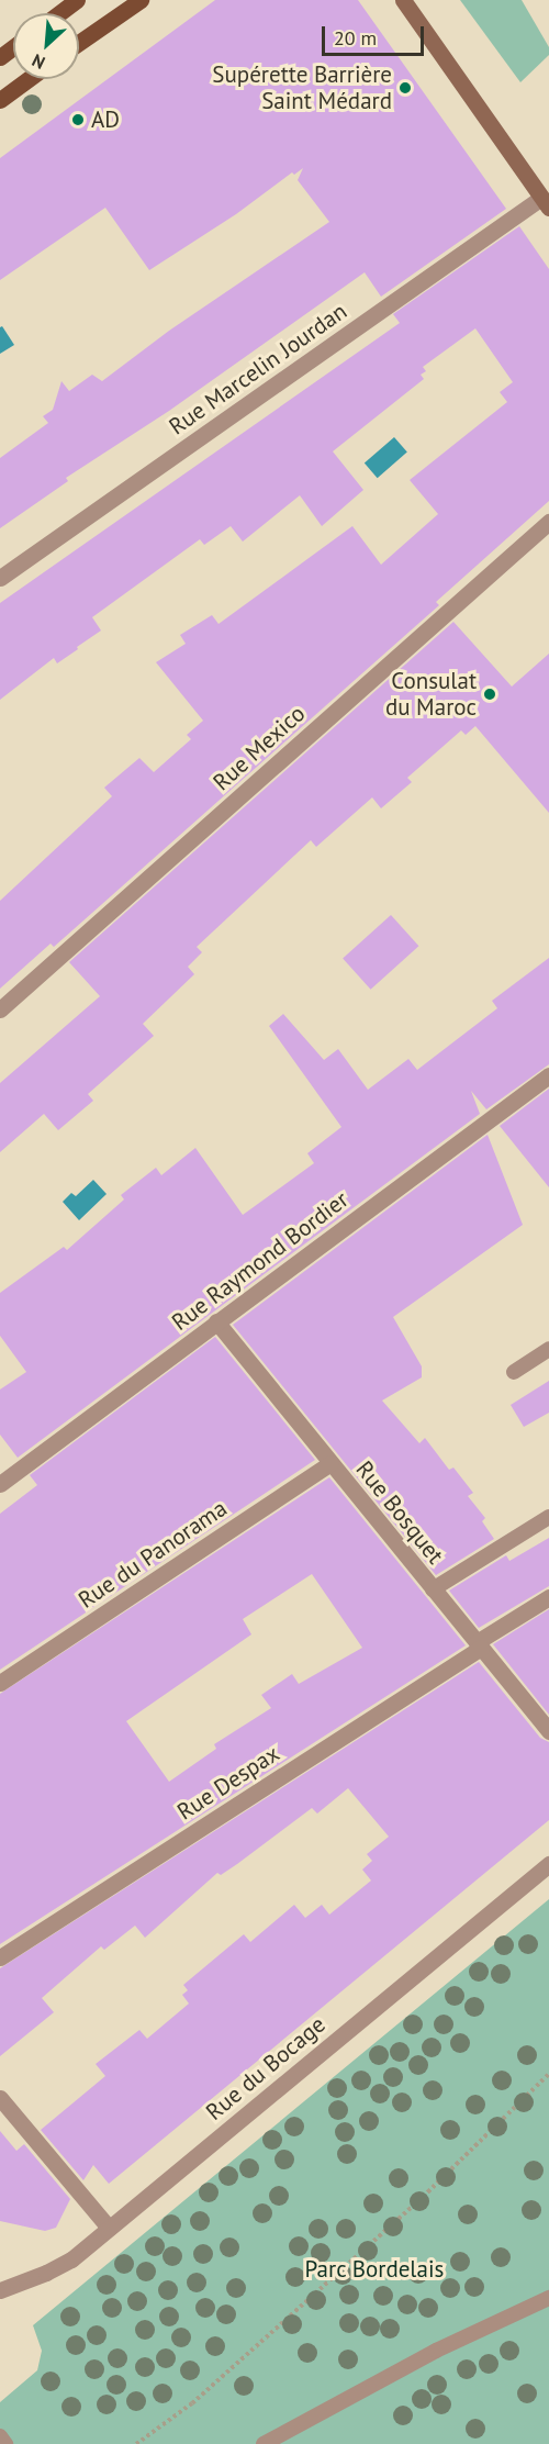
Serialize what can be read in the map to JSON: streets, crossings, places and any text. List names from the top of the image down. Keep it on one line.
{"streets":{"street":["Rue Marcelin Jourdan","Rue Mexico","Rue Raymond Bordier","Rue Bosquet","Rue du Panorama","Rue Despax","Rue du Bocage"]},"crossings":[["Rue Raymond Bordier","Rue Bosquet"],["Rue Bosquet","Rue du Panorama"],["Rue Bosquet","Rue Despax"]],"parks":["Parc Bordelais"],"places":["Supérette Barrière Saint Médard","AD","Consulat du Maroc"],"scale_bar":"20 m","north":"bottom left"}
